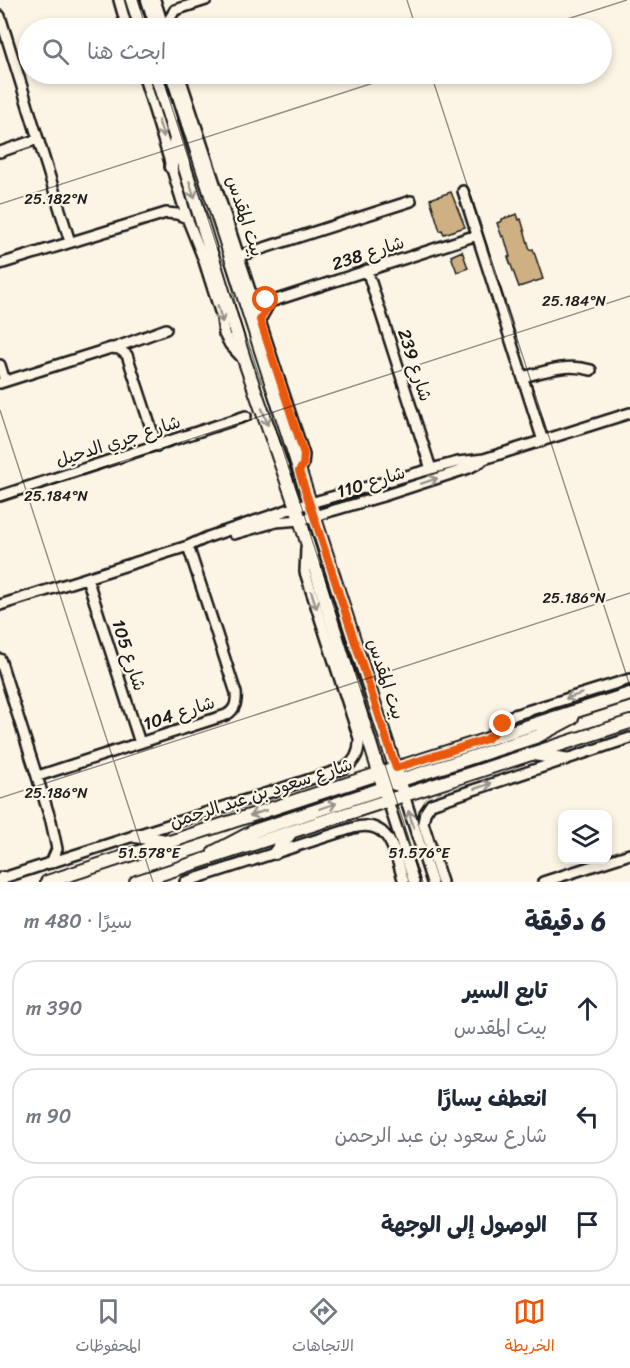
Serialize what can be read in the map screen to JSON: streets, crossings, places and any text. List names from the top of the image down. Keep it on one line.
{"streets":{"main road":["بيت المقدس","شارع سعود بن عبد الرحمن"],"street":["شارع 238","شارع 239","شارع جري الدحيل","شارع 110","شارع 105","شارع 104"]},"crossings":[["بيت المقدس","شارع 110"],["بيت المقدس","شارع سعود بن عبد الرحمن"],["شارع 238","شارع 239"],["شارع 239","شارع 110"],["شارع 110","شارع 105"],["شارع 110","شارع 104"],["شارع 105","شارع 104"]],"page":{"search":"ابحث هنا","heading":["6 دقيقة","سيرًا · 480 m"],"list":[["تابع السير","بيت المقدس","390 m"],["انعطف يسارًا","شارع سعود بن عبد الرحمن","90 m"],"الوصول إلى الوجهة"],"nav":["الخريطة","الاتجاهات","المحفوظات"]},"coordinates":["25.182°N","25.184°N","25.186°N","51.578°E","51.576°E"]}
